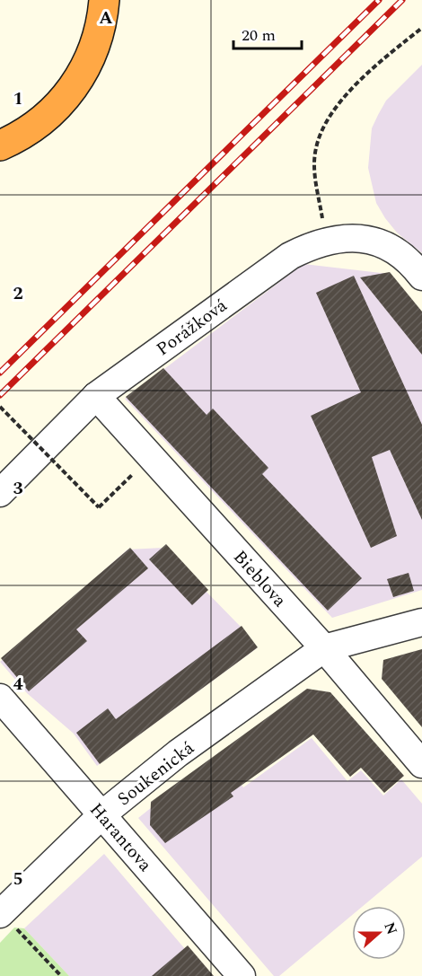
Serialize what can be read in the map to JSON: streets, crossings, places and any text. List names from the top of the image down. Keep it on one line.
{"streets":{"street":["Porážková","Bieblova","Soukenická","Harantova"]},"crossings":[["Porážková","Bieblova"],["Bieblova","Soukenická"],["Soukenická","Harantova"]],"scale_bar":"20 m","north":"right","grid":{"columns":["A"],"rows":["1","2","3","4","5"]}}
